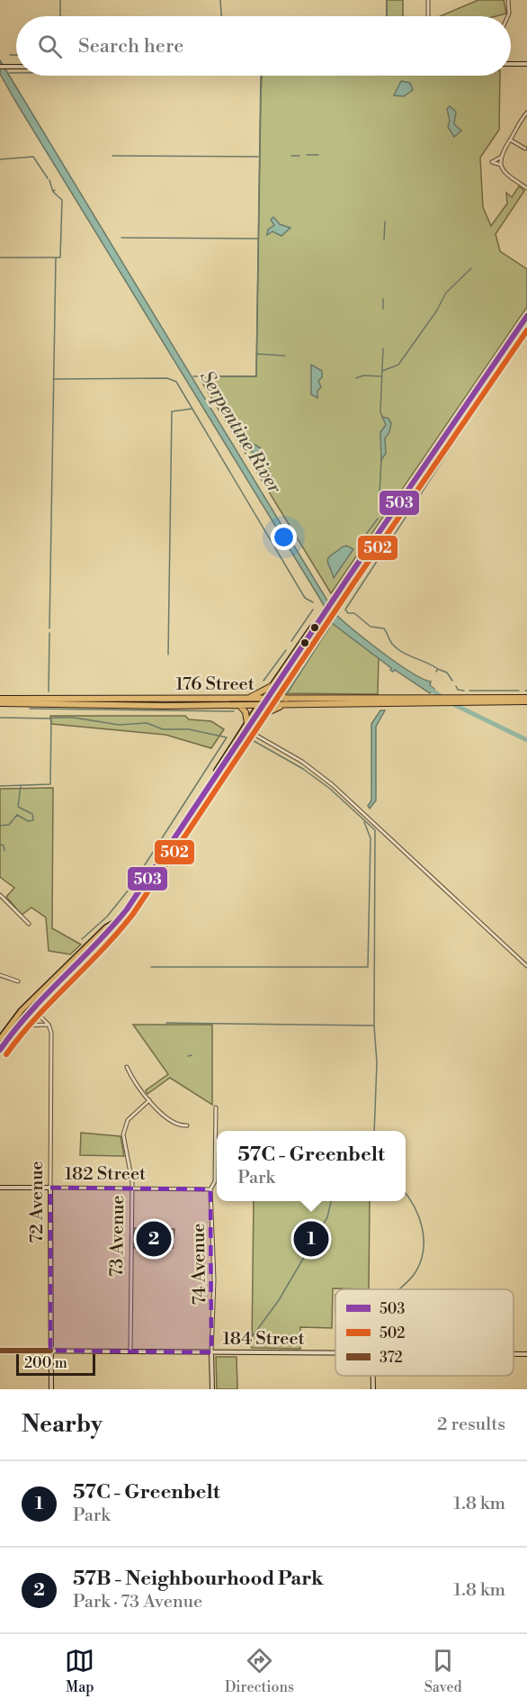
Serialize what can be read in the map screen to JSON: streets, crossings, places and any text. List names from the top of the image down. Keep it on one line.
{"streets":{"highway":["176 Street"],"main road":["182 Street","72 Avenue","74 Avenue","184 Street"],"street":["73 Avenue"]},"crossings":[["182 Street","72 Avenue"],["182 Street","73 Avenue"],["182 Street","74 Avenue"],["72 Avenue","184 Street"],["73 Avenue","184 Street"],["74 Avenue","184 Street"]],"water":["Serpentine River"],"lines":["transit line 503","transit line 502","transit line 372"],"legend":["503","502","372"],"scale_bar":"200 m","page":{"search":"Search here","popup":["57C - Greenbelt","Park"],"pins":["1","2"],"scale":"200 m","heading":["Nearby","2 results"],"list":[{"mark":"1","name":"57C - Greenbelt","note":"Park","value":"1.8 km"},{"mark":"2","name":"57B - Neighbourhood Park","note":"Park · 73 Avenue","value":"1.8 km"}],"nav":["Map","Directions","Saved"]}}
